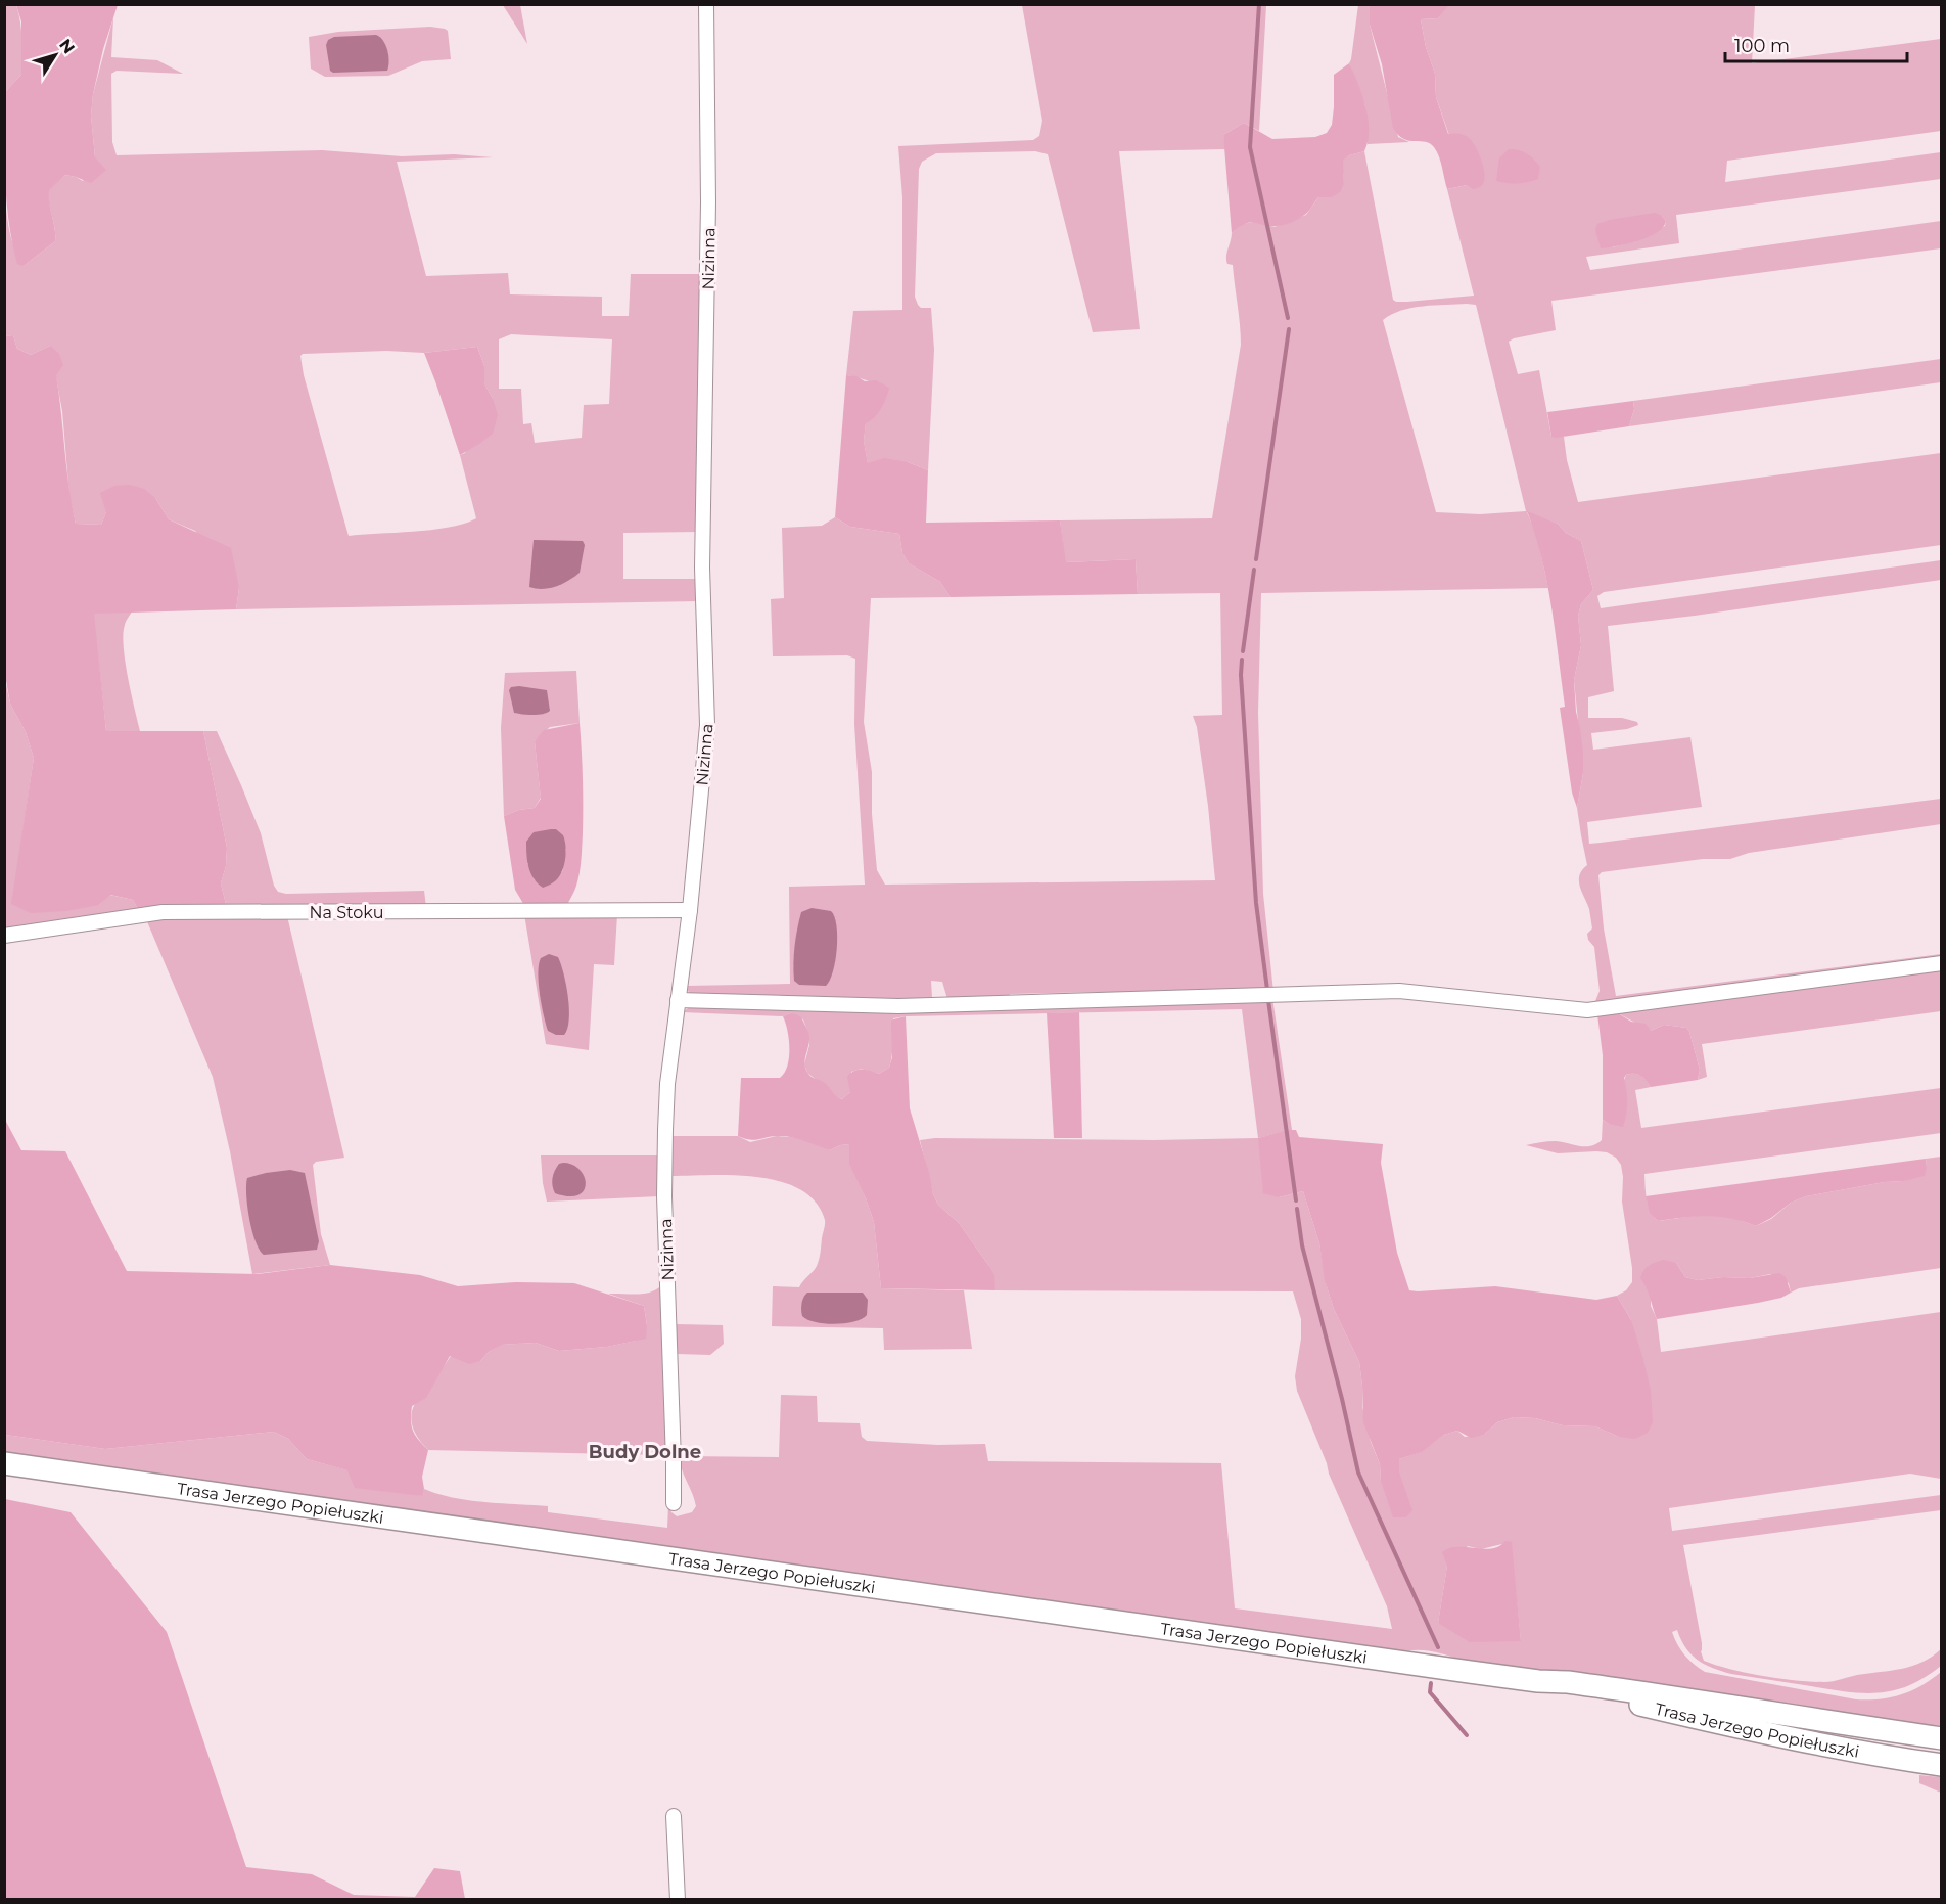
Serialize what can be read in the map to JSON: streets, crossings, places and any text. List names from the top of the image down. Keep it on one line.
{"streets":{"main road":["Trasa Jerzego Popiełuszki"],"street":["Nizinna","Na Stoku"]},"crossings":[["Nizinna","Na Stoku"]],"districts":["Budy Dolne"],"scale_bar":"100 m","north":"top right"}
